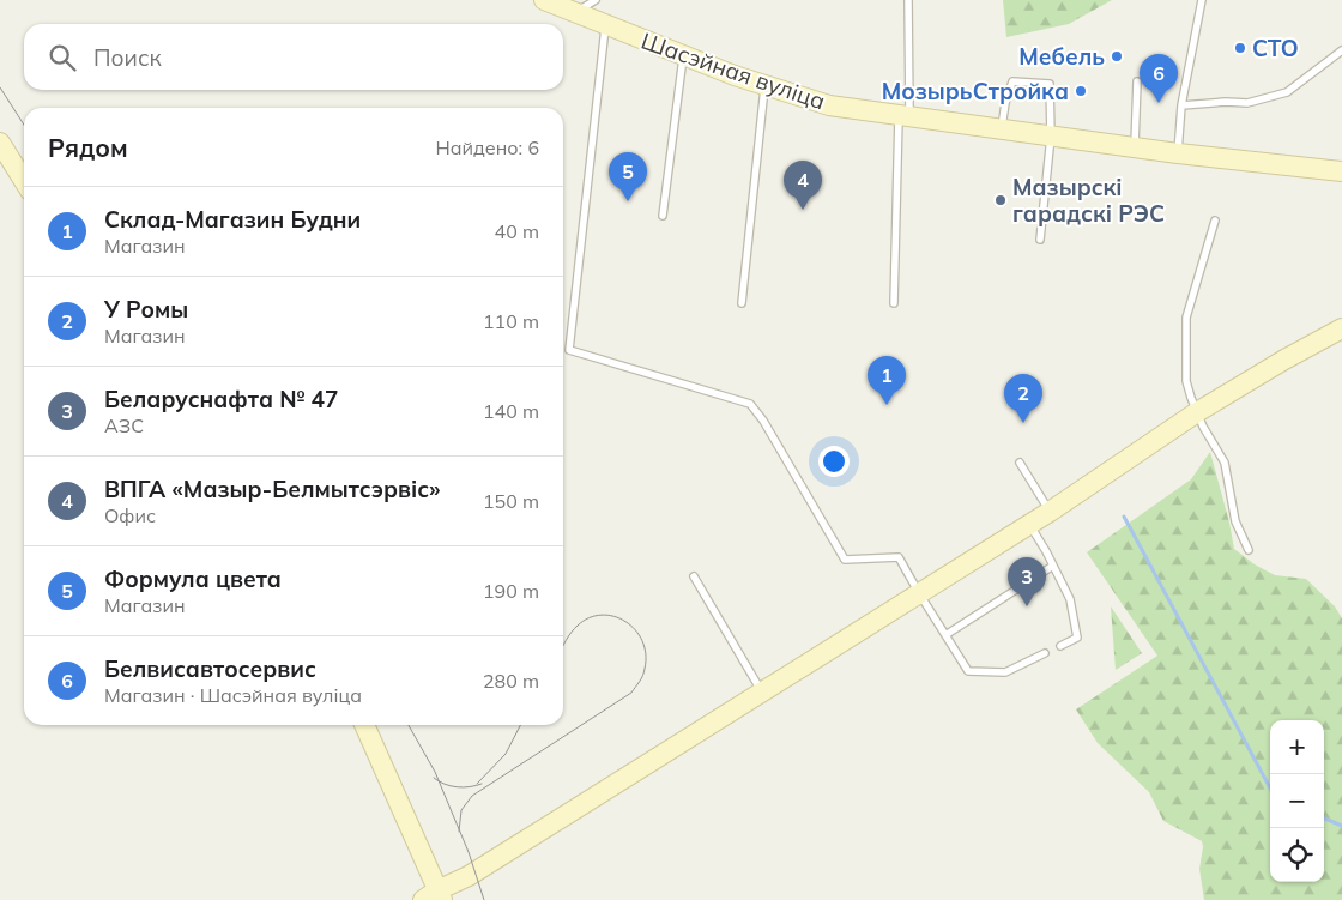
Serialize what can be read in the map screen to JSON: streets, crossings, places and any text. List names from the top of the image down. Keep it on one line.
{"streets":{"main road":["Шасэйная вуліца"]},"places":["СТО","Мебель","МозырьСтройка","Мазырскі гарадскі РЭС"],"page":{"search":"Поиск","pins":["6","5","4","1","2","3"],"heading":["Рядом","Найдено: 6"],"list":[{"mark":"1","name":"Склад-Магазин Будни","note":"Магазин","value":"40 m"},{"mark":"2","name":"У Ромы","note":"Магазин","value":"110 m"},{"mark":"3","name":"Беларуснафта № 47","note":"АЗС","value":"140 m"},{"mark":"4","name":"ВПГА «Мазыр-Белмытсэрвіс»","note":"Офис","value":"150 m"},{"mark":"5","name":"Формула цвета","note":"Магазин","value":"190 m"},{"mark":"6","name":"Белвисавтосервис","note":"Магазин · Шасэйная вуліца","value":"280 m"}],"map_buttons":["+","−"]}}
